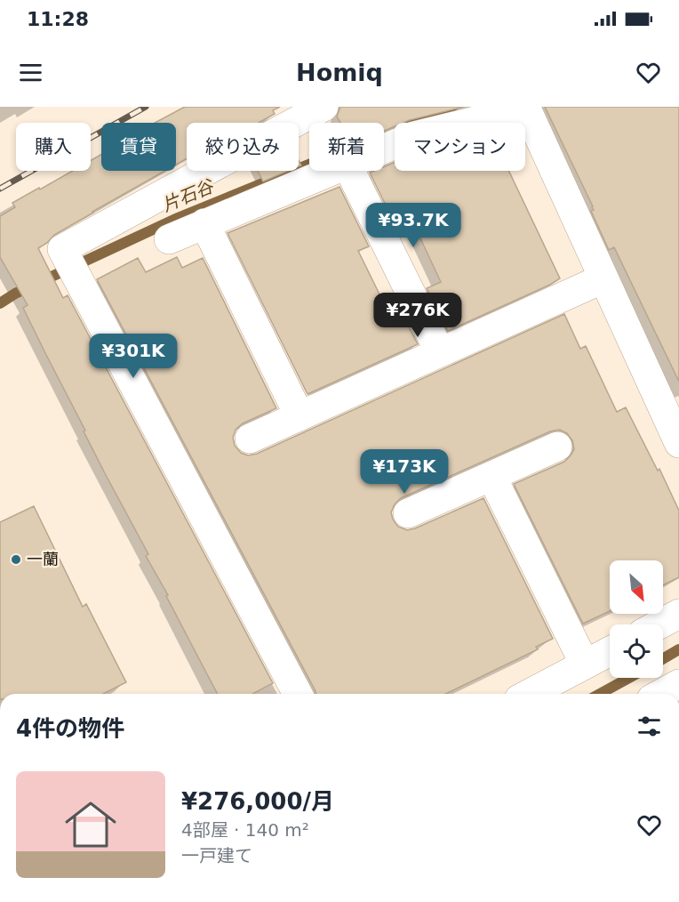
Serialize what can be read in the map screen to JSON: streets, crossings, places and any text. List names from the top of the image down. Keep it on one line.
{"water":["片石谷"],"places":["一蘭"],"north":"bottom right","page":{"status":"11:28","header":"Homiq","chip":["購入","賃貸","絞り込み","新着","マンション"],"price":["¥93.7K","¥276K","¥301K","¥173K"],"heading":"4件の物件","list":[{"name":"¥276,000/月","note":"4部屋 · 140 m² · 一戸建て"}]}}
